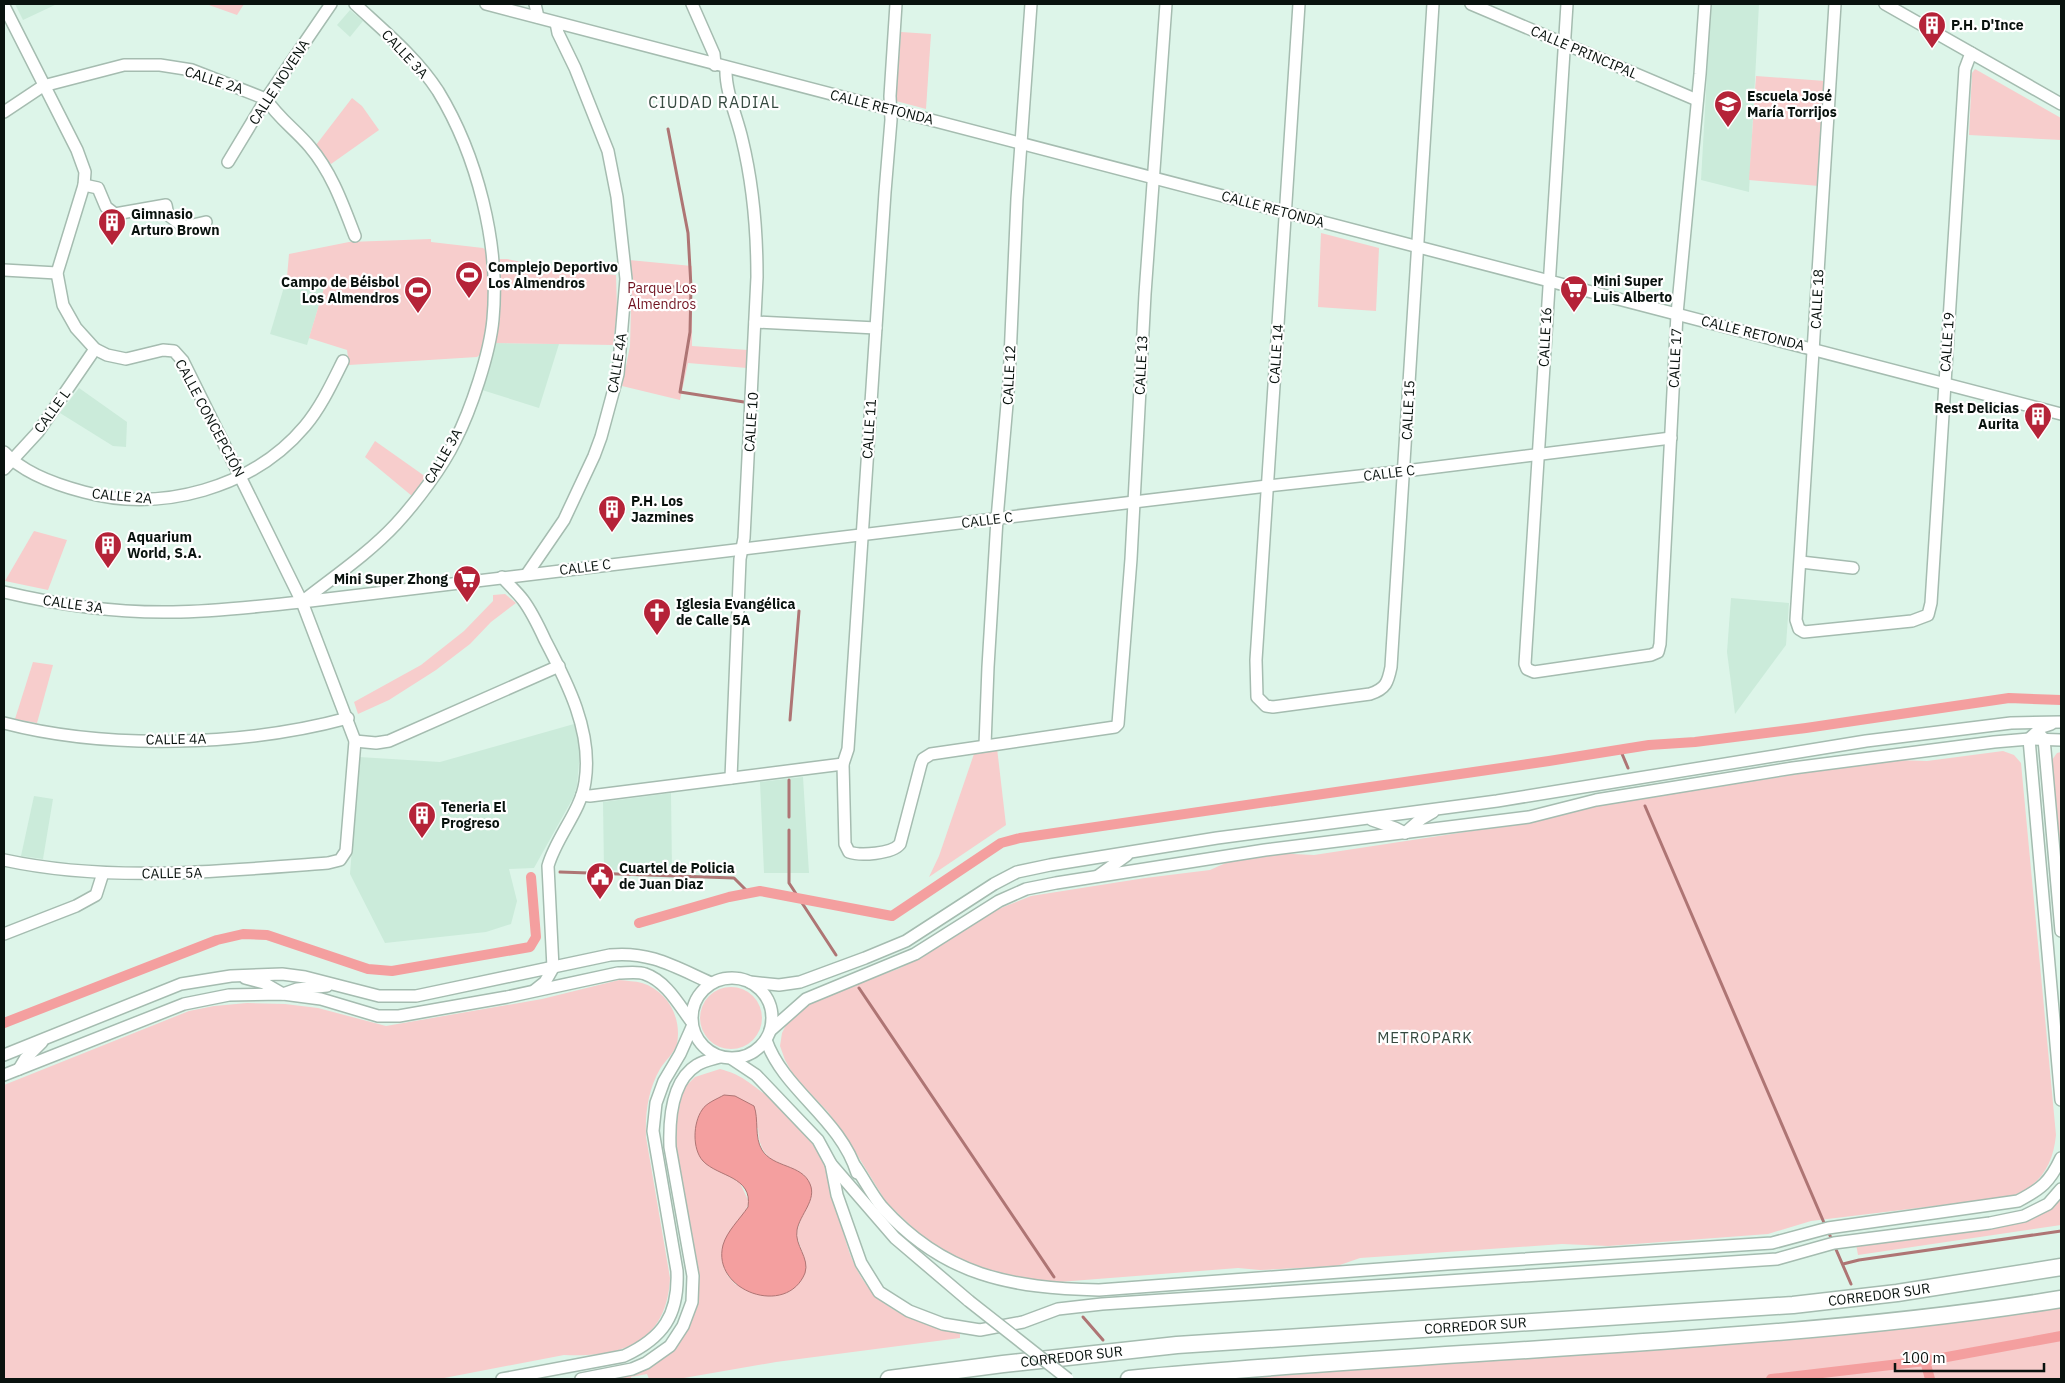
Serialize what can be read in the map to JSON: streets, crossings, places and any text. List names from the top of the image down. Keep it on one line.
{"streets":{"highway":["CORREDOR SUR"],"street":["CALLE PRINCIPAL","CALLE 3A","CALLE 2A","CALLE NOVENA","CALLE RETONDA","CALLE 18","CALLE 16","CALLE 19","CALLE 14","CALLE 17","CALLE 4A","CALLE 13","CALLE 12","CALLE 15","CALLE L","CALLE CONCEPCIÓN","CALLE 10","CALLE 11","CALLE C","CALLE 5A"]},"crossings":[["CALLE PRINCIPAL","CALLE 16"],["CALLE PRINCIPAL","CALLE 17"],["CALLE 3A","CALLE CONCEPCIÓN"],["CALLE 3A","CALLE C"],["CALLE 2A","CALLE NOVENA"],["CALLE 2A","CALLE L"],["CALLE 2A","CALLE CONCEPCIÓN"],["CALLE RETONDA","CALLE 18"],["CALLE RETONDA","CALLE 16"],["CALLE RETONDA","CALLE 19"],["CALLE RETONDA","CALLE 14"],["CALLE RETONDA","CALLE 17"],["CALLE RETONDA","CALLE 4A"],["CALLE RETONDA","CALLE 13"],["CALLE RETONDA","CALLE 12"],["CALLE RETONDA","CALLE 15"],["CALLE RETONDA","CALLE 10"],["CALLE RETONDA","CALLE 11"],["CALLE 18","CALLE 19"],["CALLE 16","CALLE 17"],["CALLE 16","CALLE C"],["CALLE 14","CALLE 15"],["CALLE 14","CALLE C"],["CALLE 17","CALLE C"],["CALLE 4A","CALLE CONCEPCIÓN"],["CALLE 4A","CALLE C"],["CALLE 13","CALLE 12"],["CALLE 13","CALLE 11"],["CALLE 13","CALLE C"],["CALLE 12","CALLE 11"],["CALLE 12","CALLE C"],["CALLE 15","CALLE C"],["CALLE L","CALLE CONCEPCIÓN"],["CALLE CONCEPCIÓN","CALLE C"],["CALLE CONCEPCIÓN","CALLE 5A"],["CALLE 10","CALLE C"],["CALLE 11","CALLE C"]],"districts":["CIUDAD RADIAL","METROPARK"],"parks":["Parque Los Almendros"],"places":{"building":["P.H. D'Ince","Gimnasio Arturo Brown","Rest Delicias Aurita","P.H. Los Jazmines","Aquarium World, S.A.","Teneria El Progreso"],"school or university":["Escuela José María Torrijos"],"sports":["Complejo Deportivo Los Almendros","Campo de Béisbol Los Almendros"],"supermarket":["Mini Super Luis Alberto","Mini Super Zhong"],"church":["Iglesia Evangélica de Calle 5A"],"public building":["Cuartel de Policia de Juan Diaz"]},"scale_bar":"100 m"}
